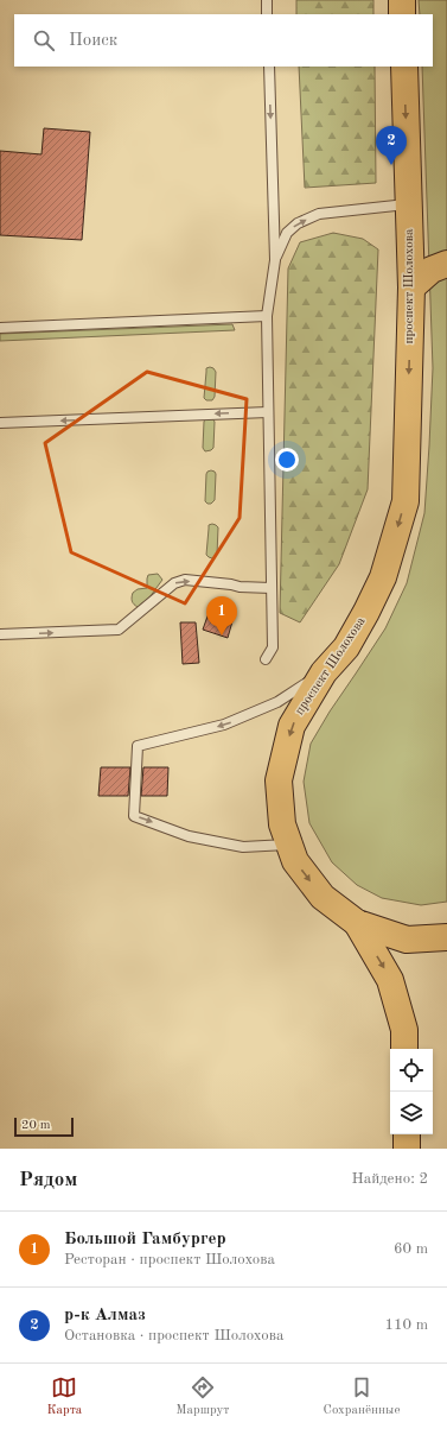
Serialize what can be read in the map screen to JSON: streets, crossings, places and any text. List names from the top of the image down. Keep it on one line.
{"streets":{"main road":["проспект Шолохова"]},"one_way":["проспект Шолохова"],"scale_bar":"20 m","page":{"search":"Поиск","pins":["2","1"],"scale":"20 m","heading":["Рядом","Найдено: 2"],"list":[{"mark":"1","name":"Большой Гамбургер","note":"Ресторан · проспект Шолохова","value":"60 m"},{"mark":"2","name":"р-к Алмаз","note":"Остановка · проспект Шолохова","value":"110 m"}],"nav":["Карта","Маршрут","Сохранённые"]}}
